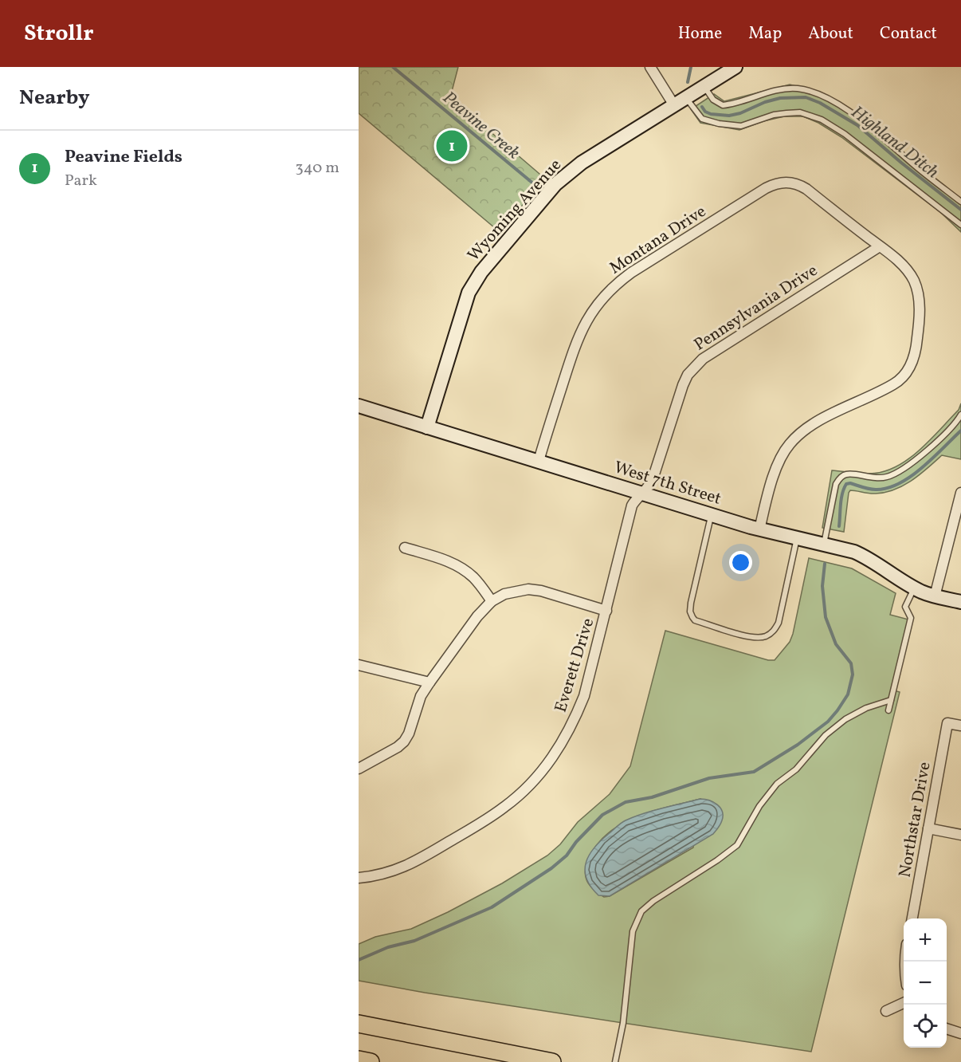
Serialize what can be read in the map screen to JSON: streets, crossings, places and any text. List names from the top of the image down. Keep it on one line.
{"streets":{"main road":["Wyoming Avenue","West 7th Street"],"street":["Montana Drive","Pennsylvania Drive","Everett Drive","Northstar Drive"]},"crossings":[["Wyoming Avenue","West 7th Street"],["Montana Drive","Pennsylvania Drive"],["Montana Drive","West 7th Street"],["Pennsylvania Drive","West 7th Street"],["Pennsylvania Drive","Everett Drive"],["West 7th Street","Everett Drive"]],"water":["Peavine Creek","Highland Ditch"],"page":{"header":"Strollr","nav":["Home","Map","About","Contact"],"heading":"Nearby","pins":"1","list":[{"mark":"1","name":"Peavine Fields","note":"Park","value":"340 m"}],"map_buttons":["+","−"]}}
